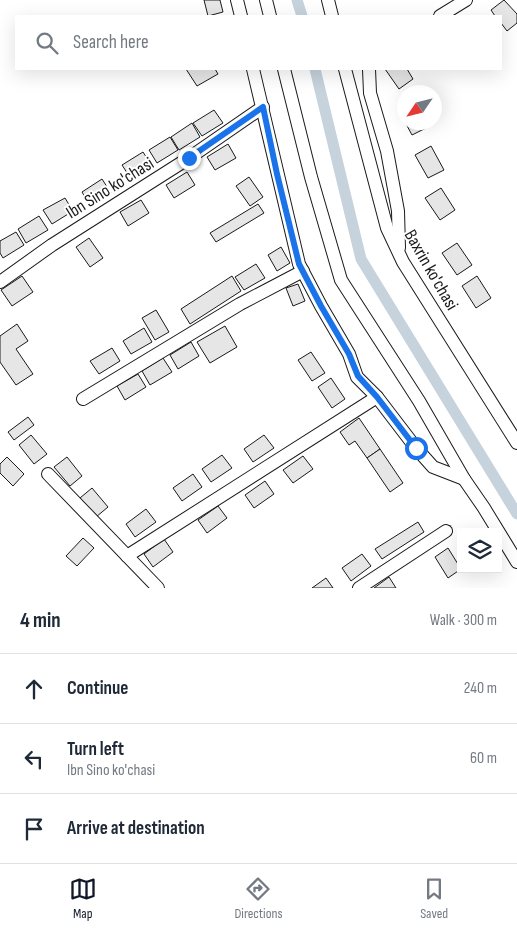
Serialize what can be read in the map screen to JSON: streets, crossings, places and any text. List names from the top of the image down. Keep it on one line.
{"streets":{"street":["Ibn Sino ko'chasi","Baxrin ko'chasi"]},"north":"bottom left","page":{"search":"Search here","heading":["4 min","Walk · 300 m"],"list":[["Continue","240 m"],["Turn left","Ibn Sino ko'chasi","60 m"],"Arrive at destination"],"nav":["Map","Directions","Saved"]}}
